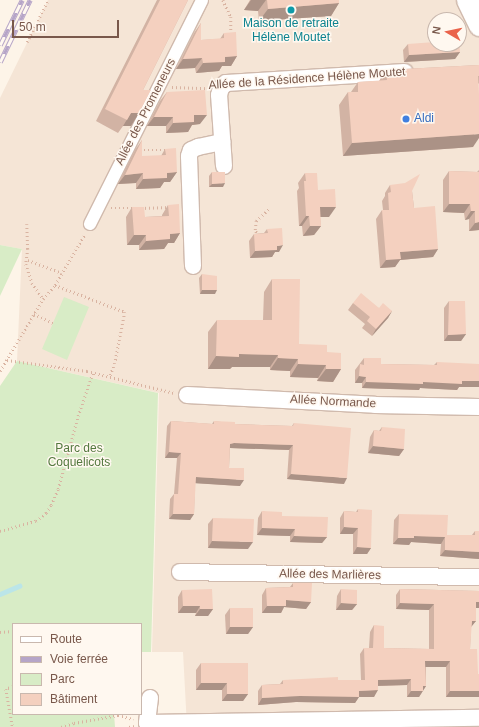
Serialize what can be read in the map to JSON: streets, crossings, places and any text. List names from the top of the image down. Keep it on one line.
{"streets":{"street":["Allée de la Résidence Hélène Moutet","Allée des Promeneurs","Allée Normande","Allée des Marlières"]},"crossings":[["Allée de la Résidence Hélène Moutet","Allée des Promeneurs"]],"parks":["Parc des Coquelicots"],"places":["Maison de retraite Hélène Moutet","Aldi"],"legend":["Route","Voie ferrée","Parc","Bâtiment"],"scale_bar":"50 m","north":"left"}
